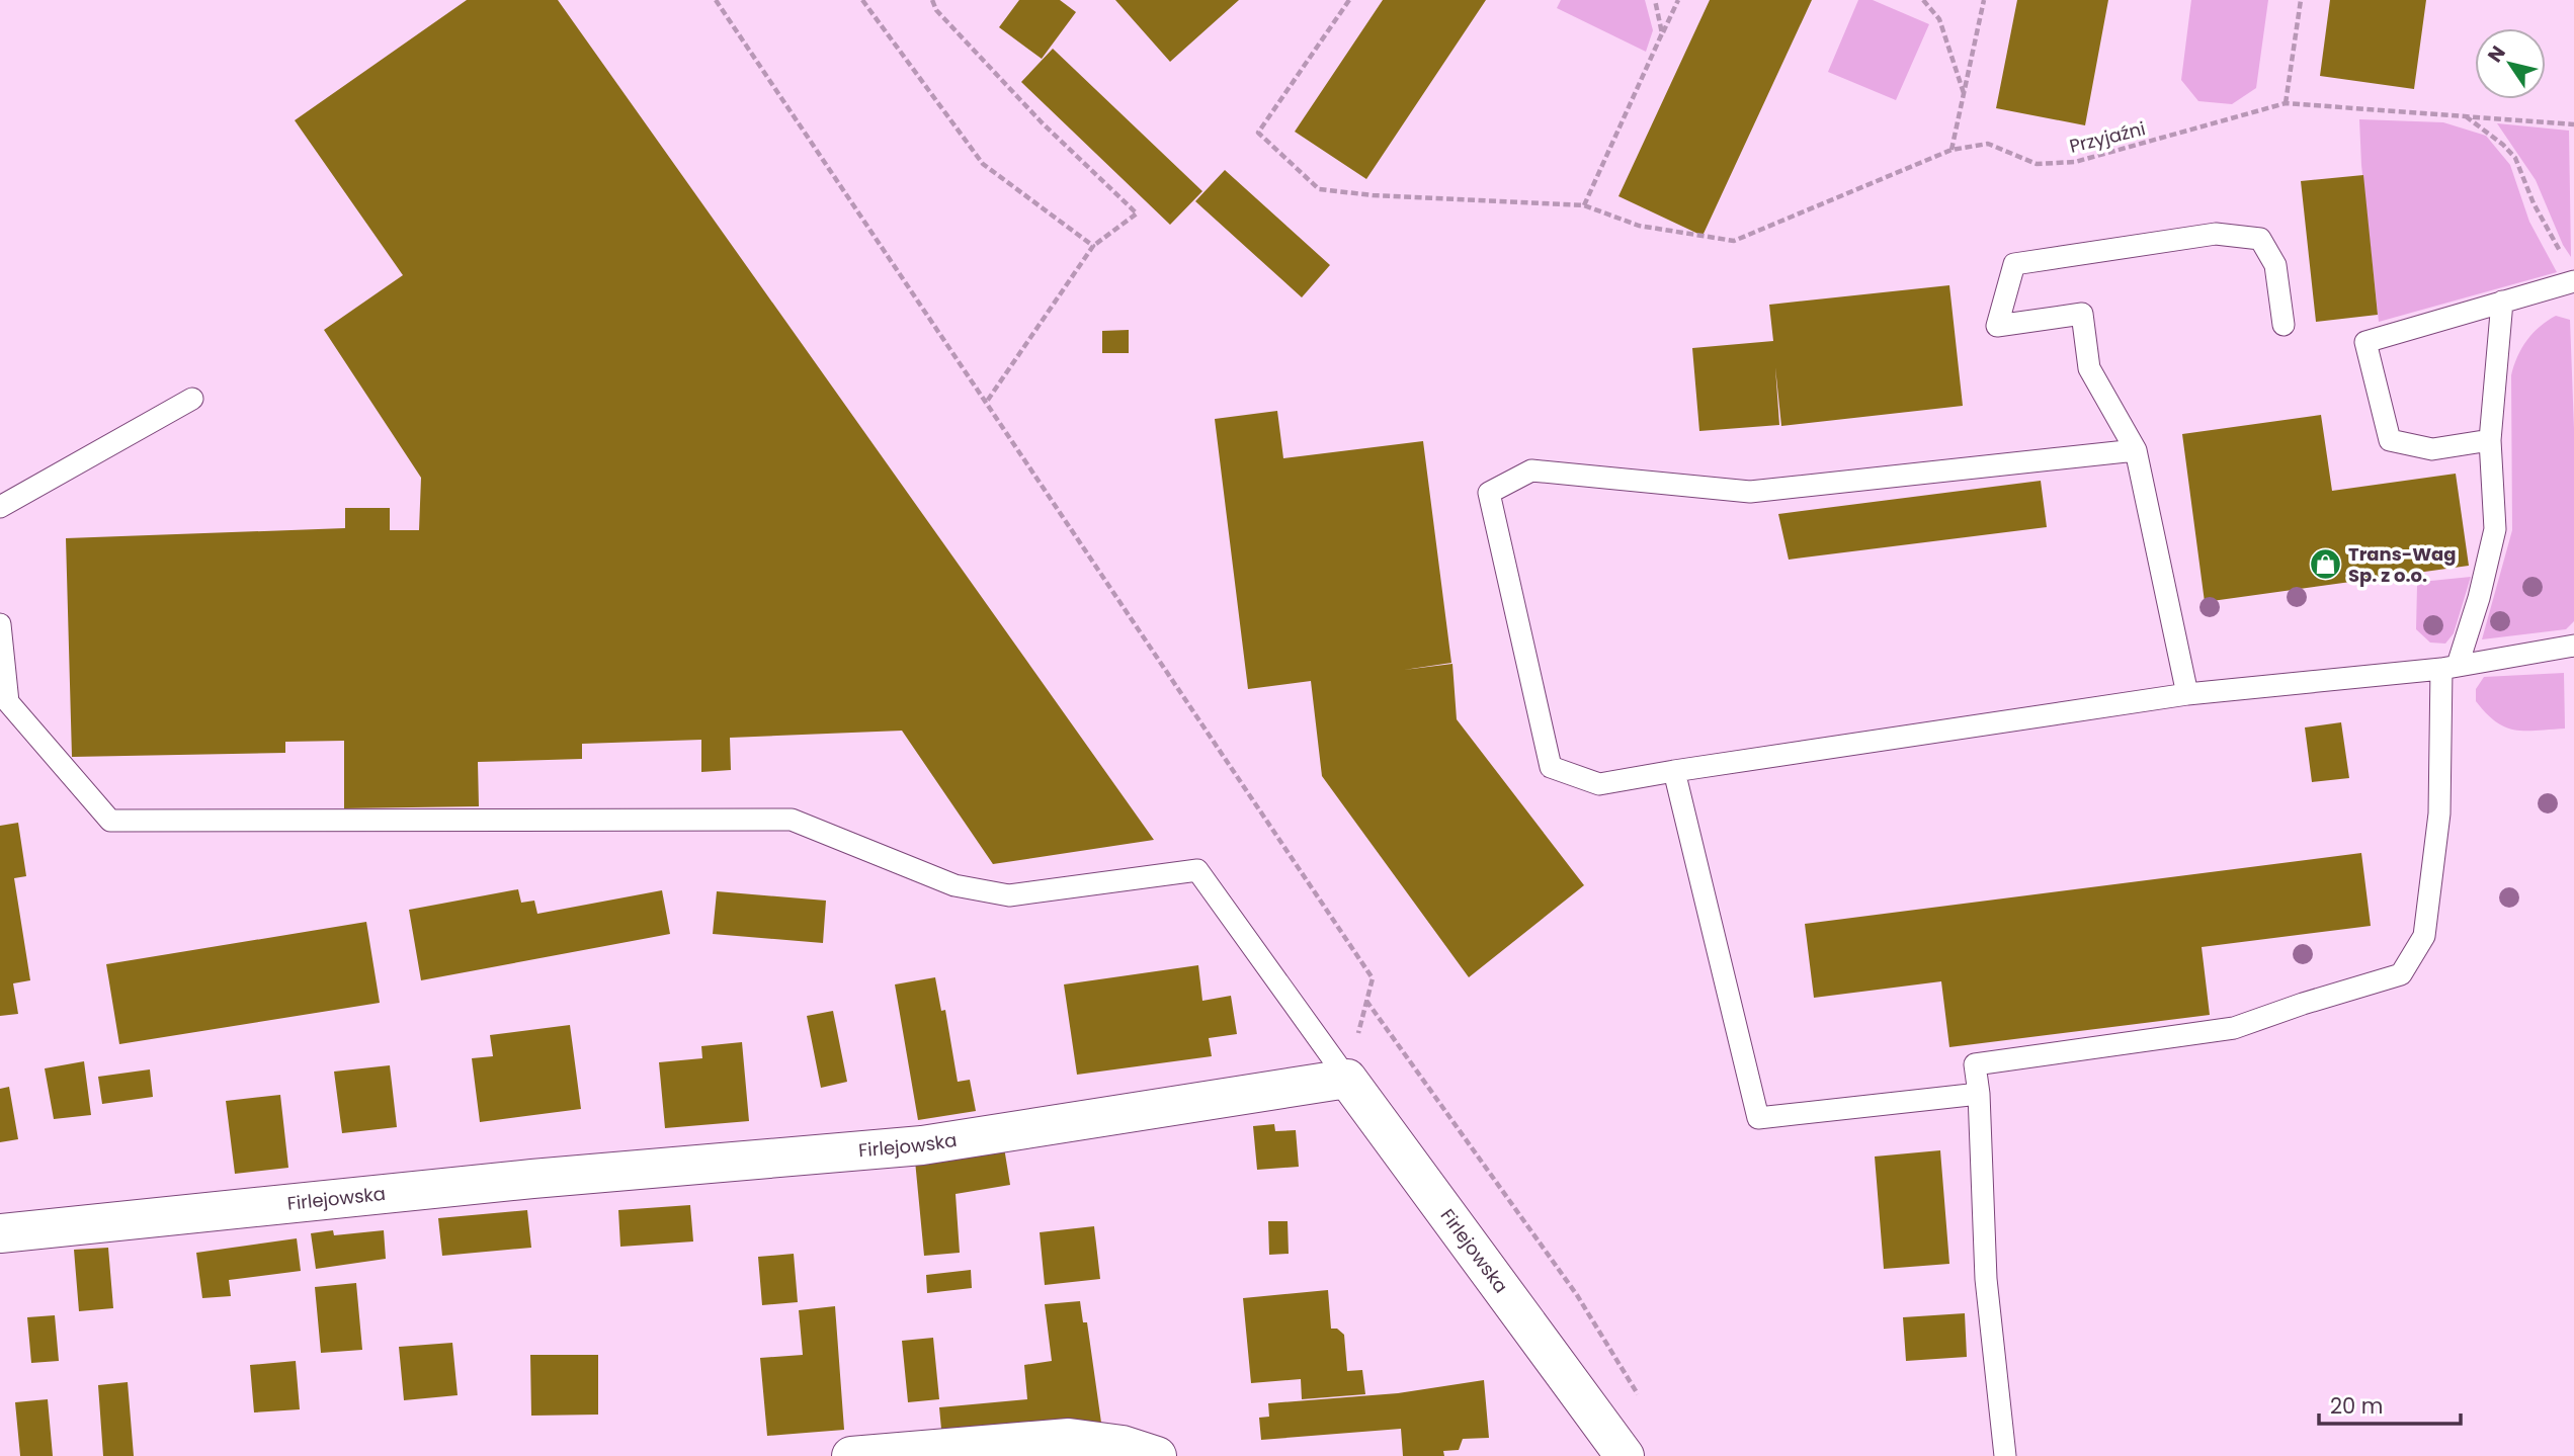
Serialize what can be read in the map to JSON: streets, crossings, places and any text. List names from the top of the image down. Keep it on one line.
{"streets":{"street":["Firlejowska"],"path":["Przyjaźni"]},"places":{"shop":["Trans-Wag Sp. z o.o."]},"scale_bar":"20 m","north":"top left"}
